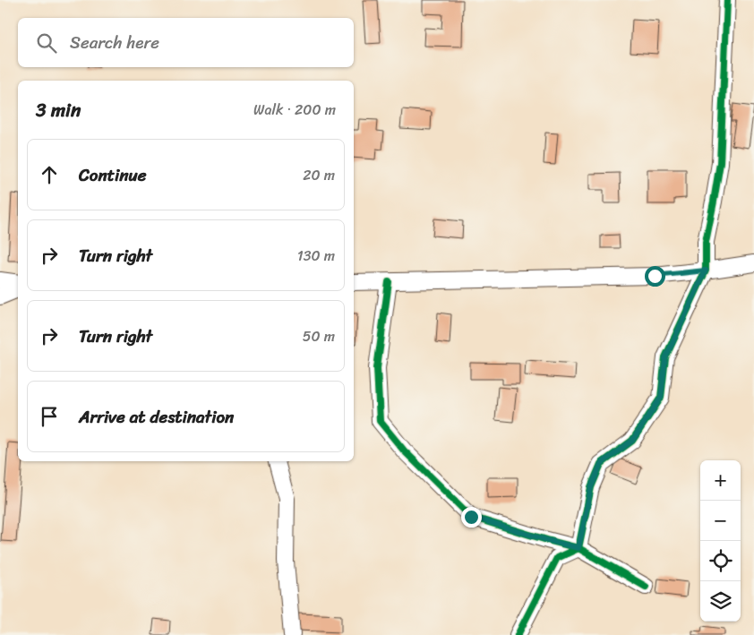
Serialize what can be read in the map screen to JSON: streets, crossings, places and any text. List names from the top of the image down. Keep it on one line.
{"page":{"search":"Search here","heading":["3 min","Walk · 200 m"],"list":[["Continue","20 m"],["Turn right","130 m"],["Turn right","50 m"],"Arrive at destination"],"map_buttons":["+","−"]}}
